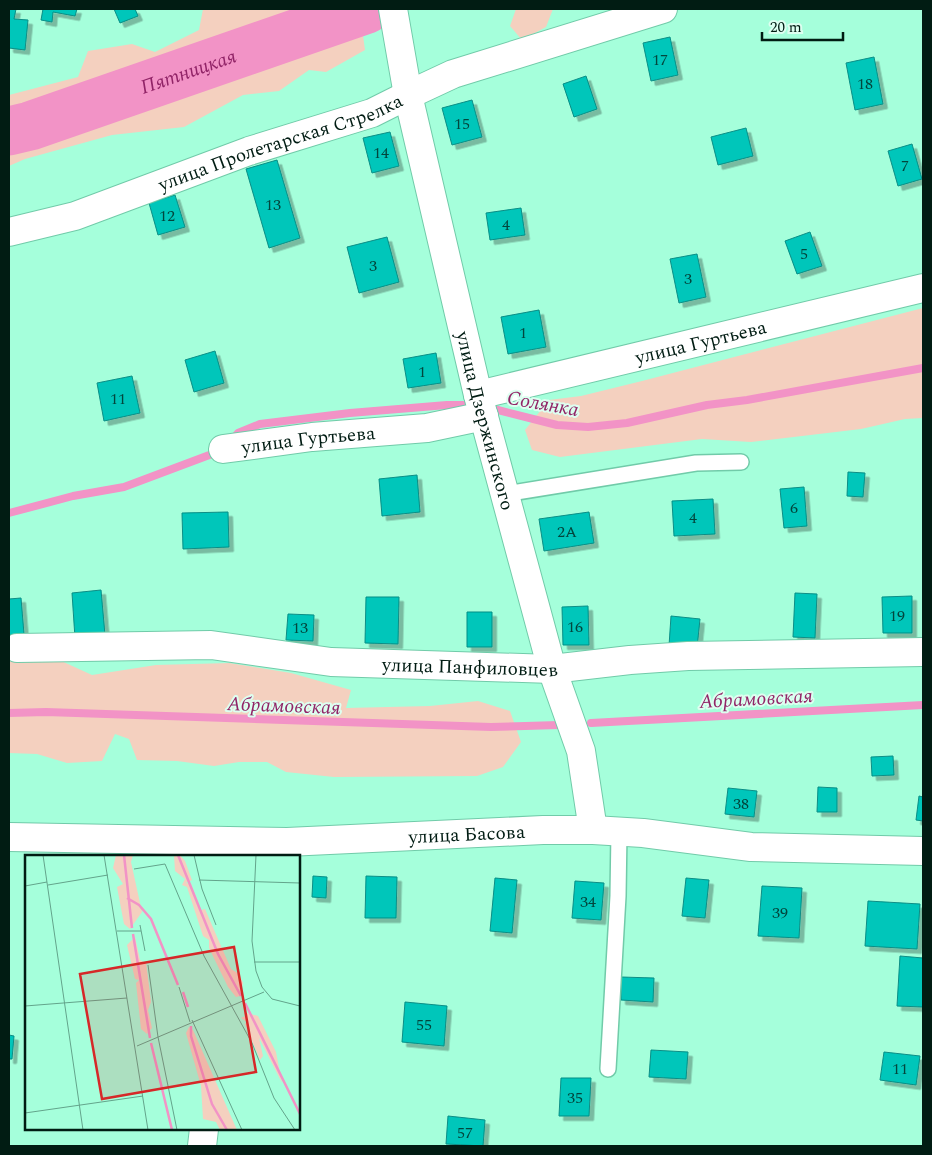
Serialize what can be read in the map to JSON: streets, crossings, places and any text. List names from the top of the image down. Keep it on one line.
{"streets":{"street":["улица Пролетарская Стрелка","улица Гуртьева","улица Дзержинского","улица Панфиловцев","улица Басова"]},"crossings":[["улица Пролетарская Стрелка","улица Дзержинского"],["улица Гуртьева","улица Дзержинского"],["улица Дзержинского","улица Панфиловцев"],["улица Дзержинского","улица Басова"]],"water":["Пятницкая","Солянка","Абрамовская"],"house_numbers":["17","18","15","14","7","13","12","4","5","3","3","1","1","11","6","4","2А","19","16","13","38","34","39","55","11","35","57"],"scale_bar":"20 m"}
